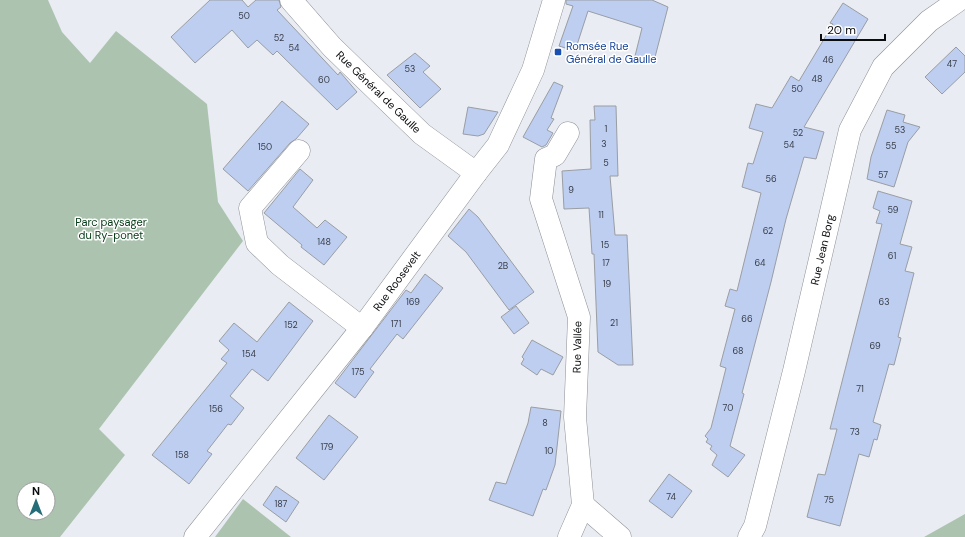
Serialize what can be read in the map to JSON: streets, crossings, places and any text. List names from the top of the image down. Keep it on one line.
{"streets":{"street":["Rue Général de Gaulle","Rue Jean Borg","Rue Roosevelt","Rue Vallée"]},"crossings":[["Rue Général de Gaulle","Rue Roosevelt"]],"parks":["Parc paysager du Ry-ponet"],"places":{"transit":["Romsée Rue Général de Gaulle"]},"house_numbers":["50","52","54","46","47","53","48","60","50","1","53","52","3","54","55","150","5","57","56","9","59","11","62","148","15","61","17","64","2B","19","169","63","66","21","171","152","69","68","154","175","71","70","156","8","73","179","10","158","74","75","187"],"scale_bar":"20 m","north":"top"}
